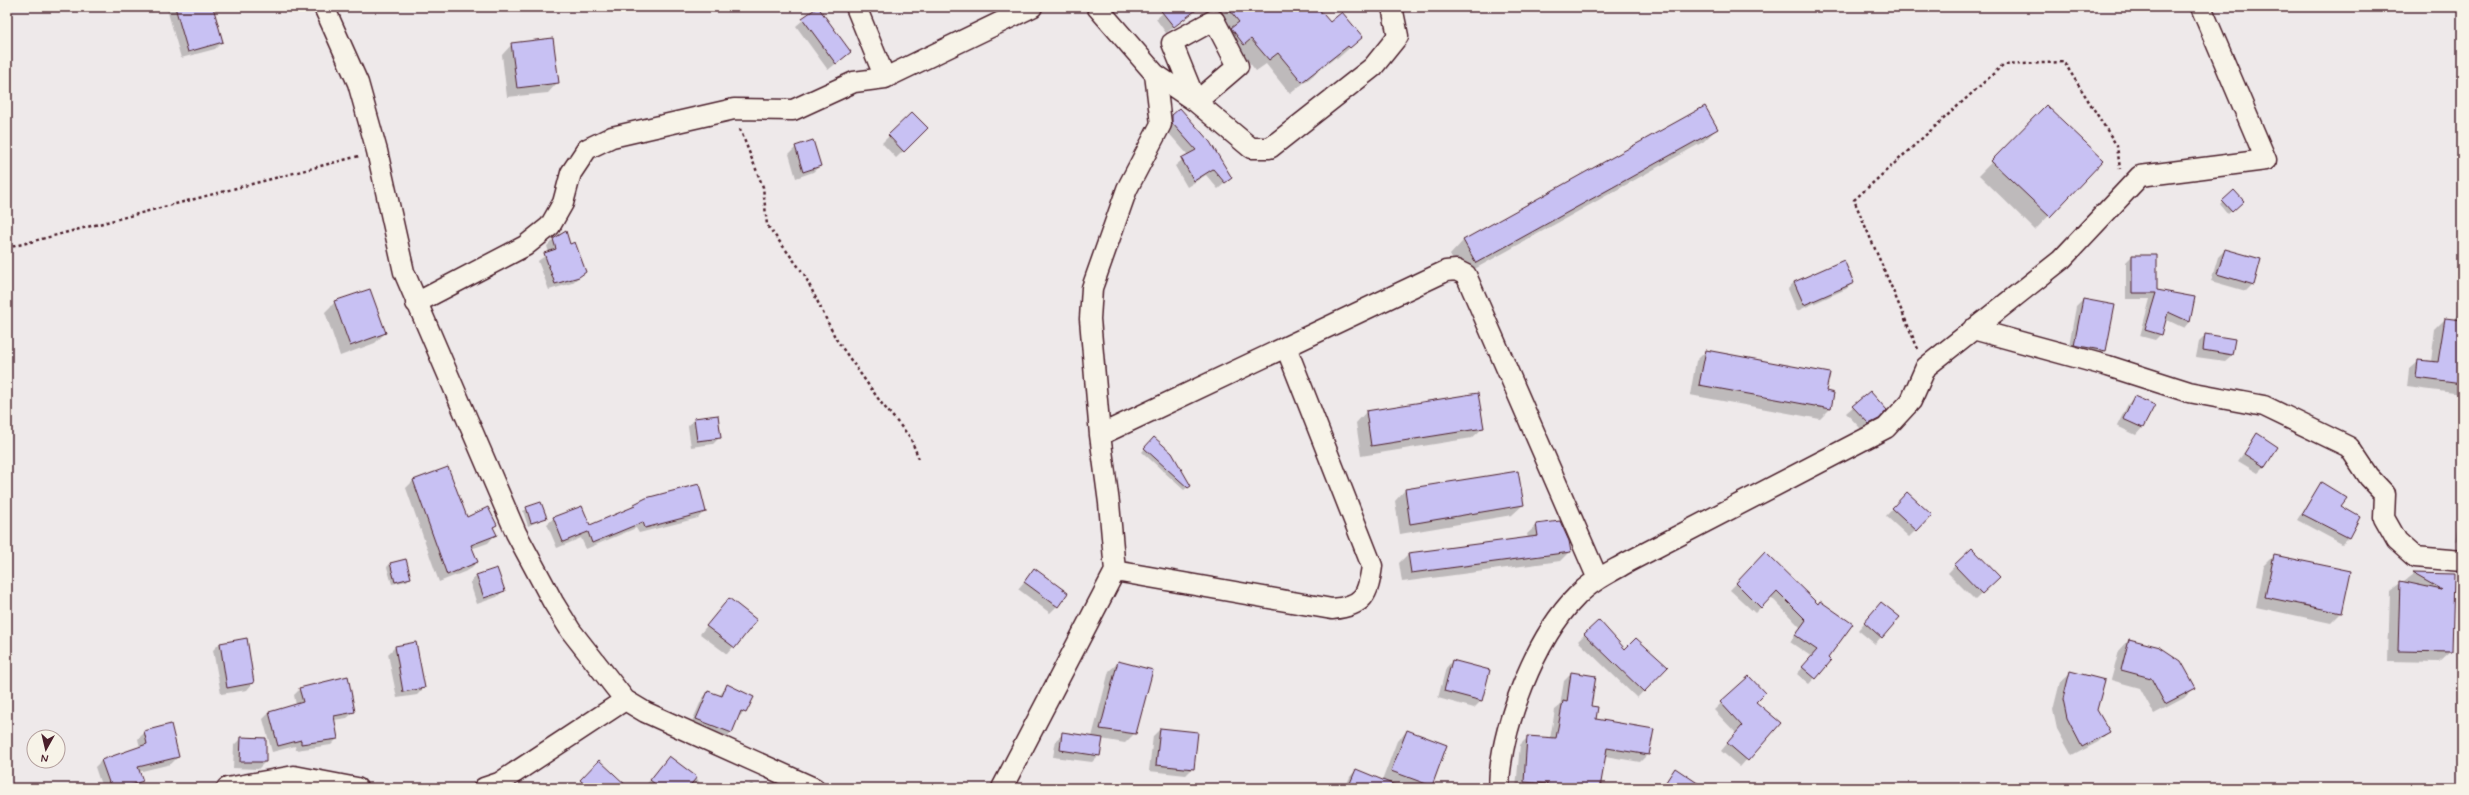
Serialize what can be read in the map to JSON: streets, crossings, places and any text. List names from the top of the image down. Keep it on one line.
{"north":"bottom"}
